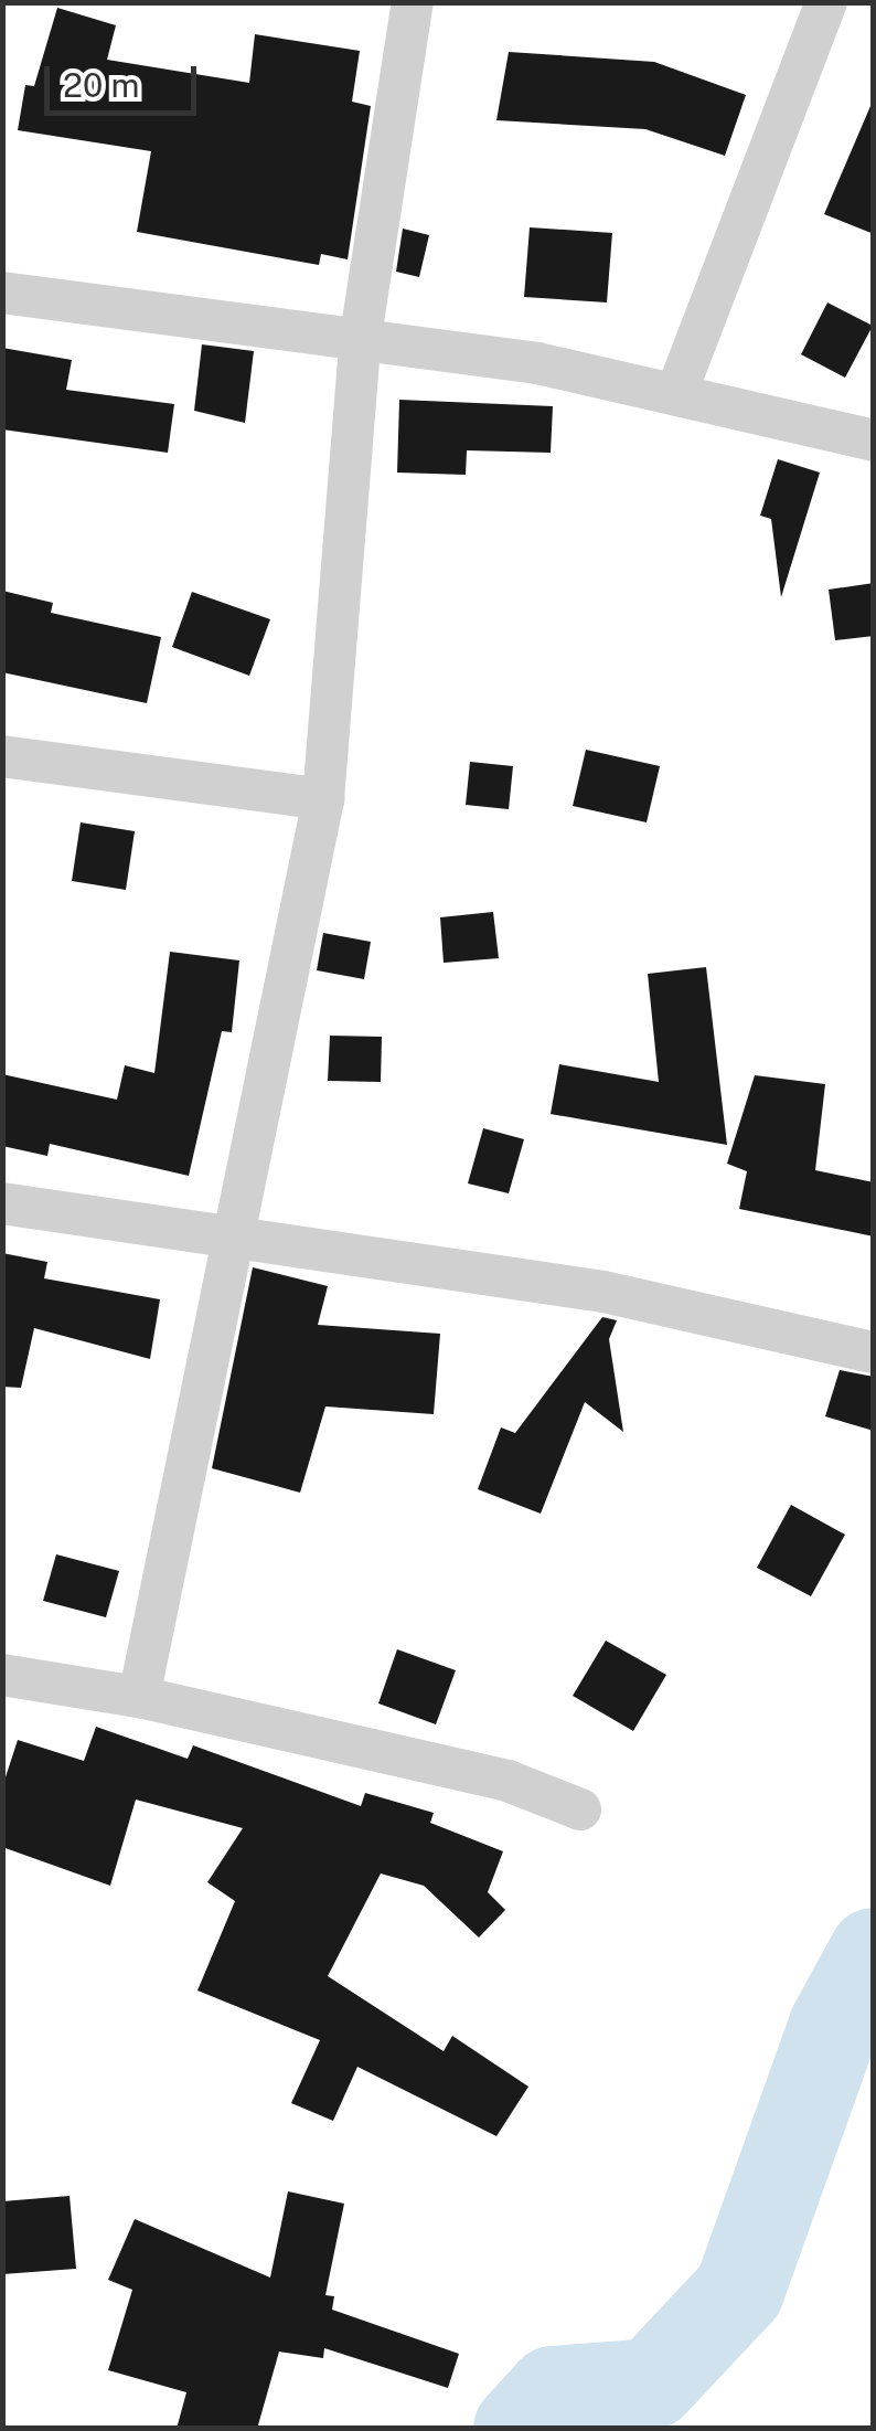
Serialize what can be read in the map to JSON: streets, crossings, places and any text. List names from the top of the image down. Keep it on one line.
{"scale_bar":"20 m"}
